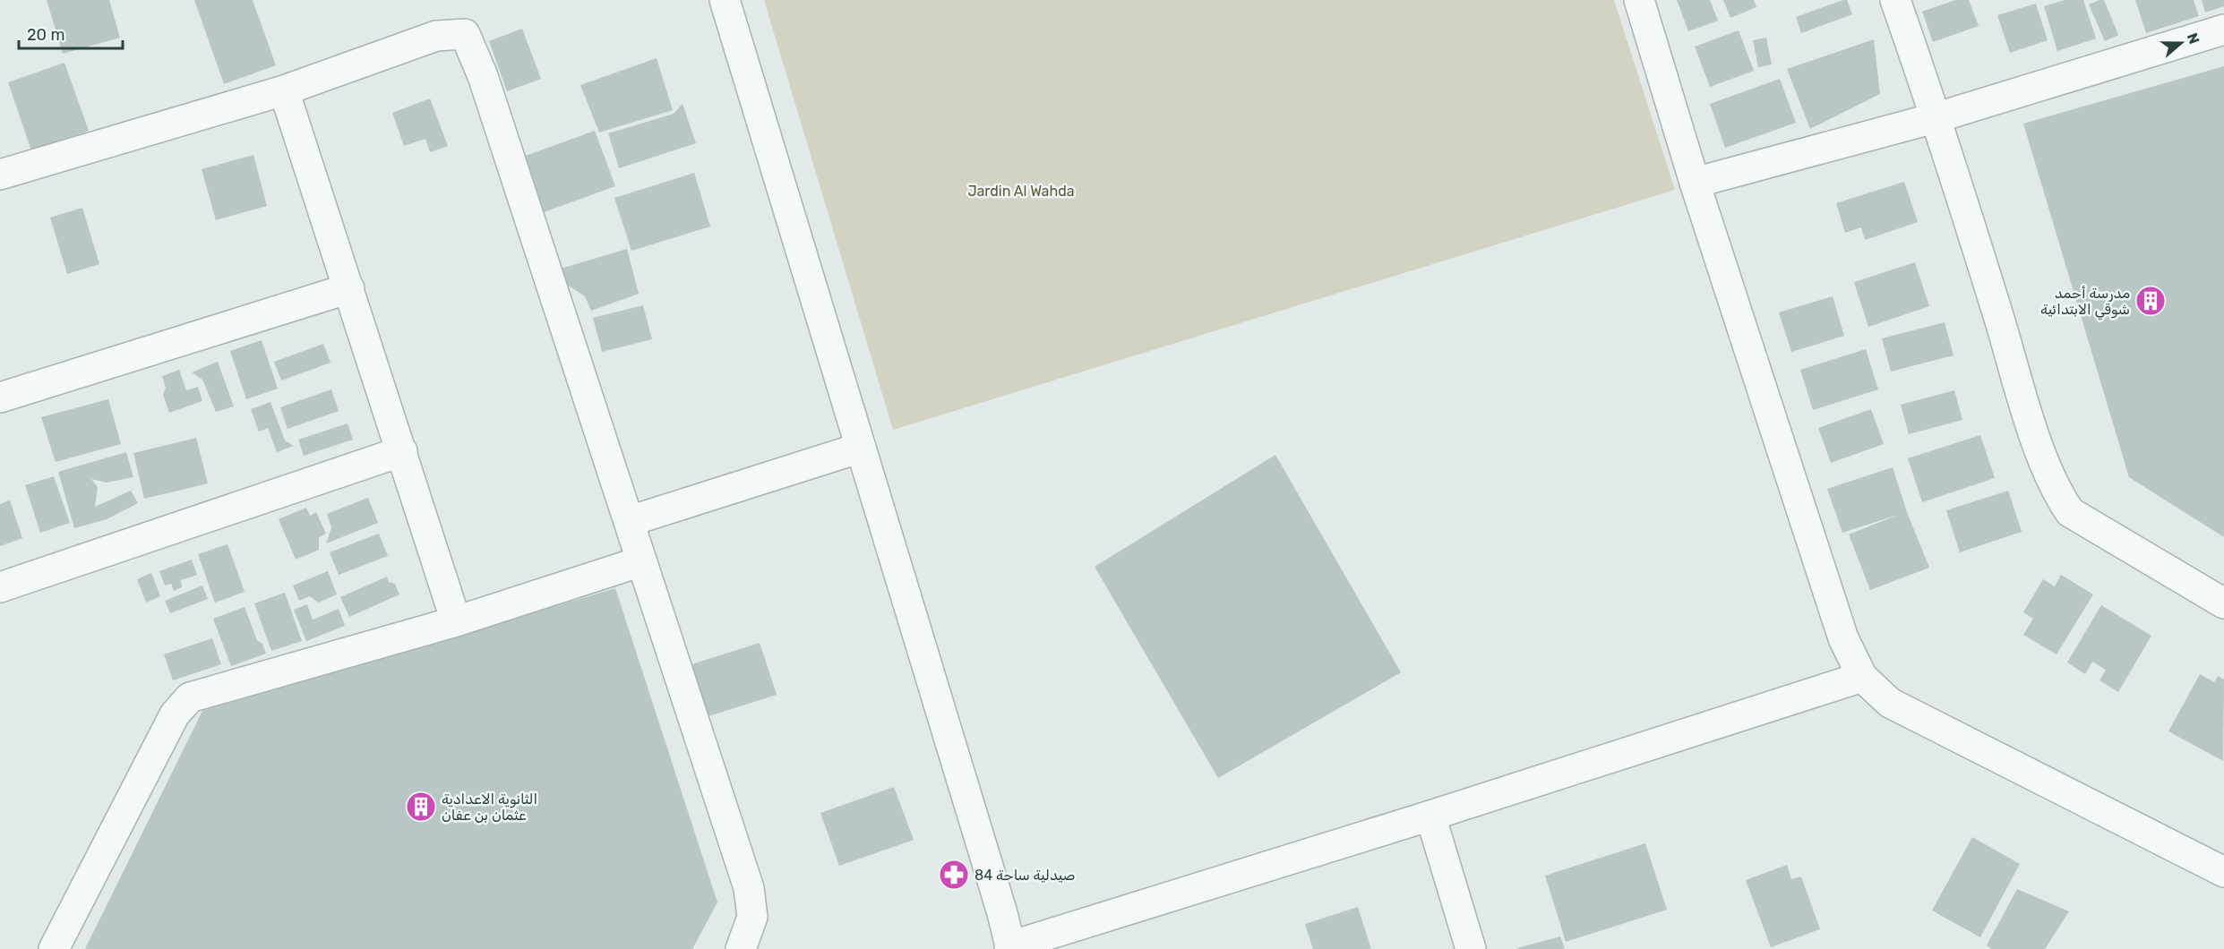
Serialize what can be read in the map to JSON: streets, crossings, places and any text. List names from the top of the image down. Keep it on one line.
{"parks":["Jardin Al Wahda"],"places":{"building":["مدرسة أحمد شوقي الابتدائية","الثانوية الاعدادية عثمان بن عفان"],"pharmacy":["صيدلية ساحة 84"]},"scale_bar":"20 m","north":"right"}
